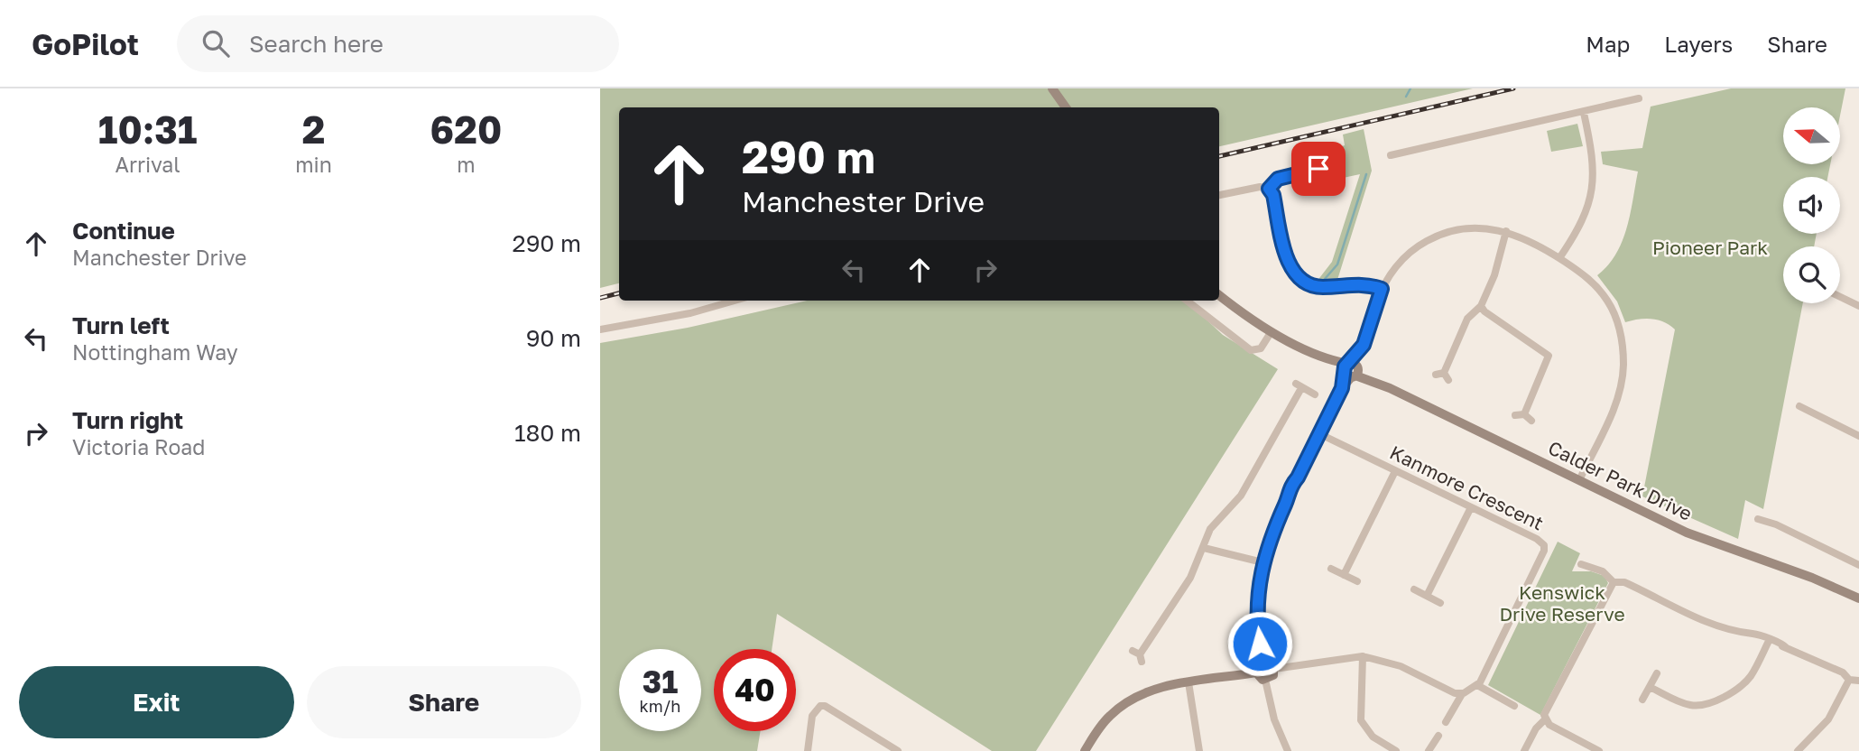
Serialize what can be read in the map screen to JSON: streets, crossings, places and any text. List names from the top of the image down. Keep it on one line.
{"streets":{"street":["Calder Park Drive","Kanmore Crescent"]},"parks":["Pioneer Park","Kenswick Drive Reserve"],"north":"left","page":{"header":"GoPilot","search":"Search here","nav":["Map","Layers","Share"],"eta":["10:31","Arrival","2","min","620","m"],"turn":["290 m","Manchester Drive"],"list":[{"name":"Continue","note":"Manchester Drive","value":"290 m"},{"name":"Turn left","note":"Nottingham Way","value":"90 m"},{"name":"Turn right","note":"Victoria Road","value":"180 m"}],"speed":"31 km/h","limit":"40","buttons":["Exit","Share"]}}
